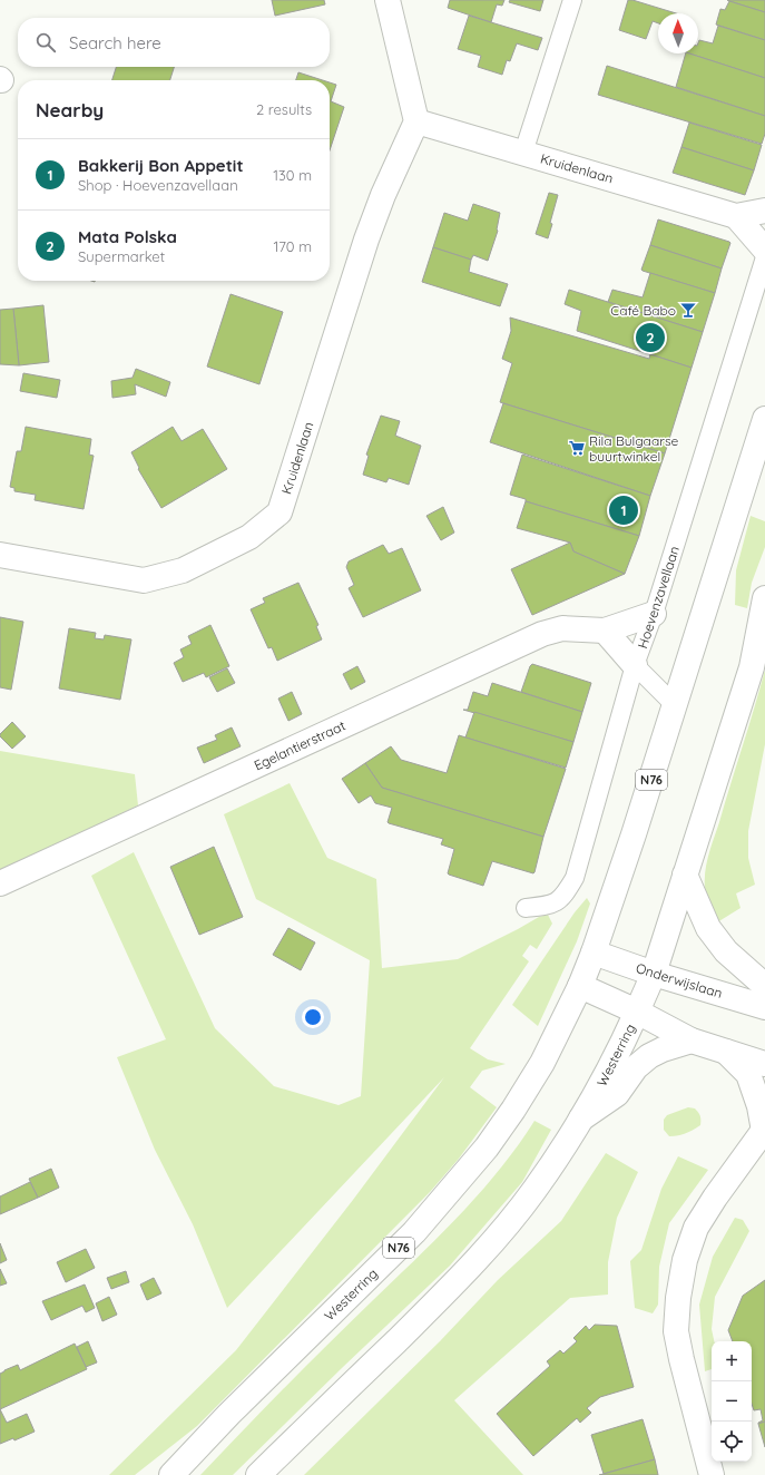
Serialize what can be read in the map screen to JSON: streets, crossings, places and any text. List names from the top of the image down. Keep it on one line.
{"streets":{"main road":["Kruidenlaan","Egelantierstraat","N76","Onderwijslaan","Westerring"],"lane":["Hoevenzavellaan"]},"crossings":[["Hoevenzavellaan","Egelantierstraat"],["N76","Onderwijslaan"],["N76","Westerring"]],"places":{"bar":["Café Babo"],"supermarket":["Rila Bulgaarse buurtwinkel"]},"north":"top","page":{"search":"Search here","heading":["Nearby","2 results"],"list":[{"mark":"1","name":"Bakkerij Bon Appetit","note":"Shop · Hoevenzavellaan","value":"130 m"},{"mark":"2","name":"Mata Polska","note":"Supermarket","value":"170 m"}],"pins":["2","1"],"map_buttons":["+","−"]}}
